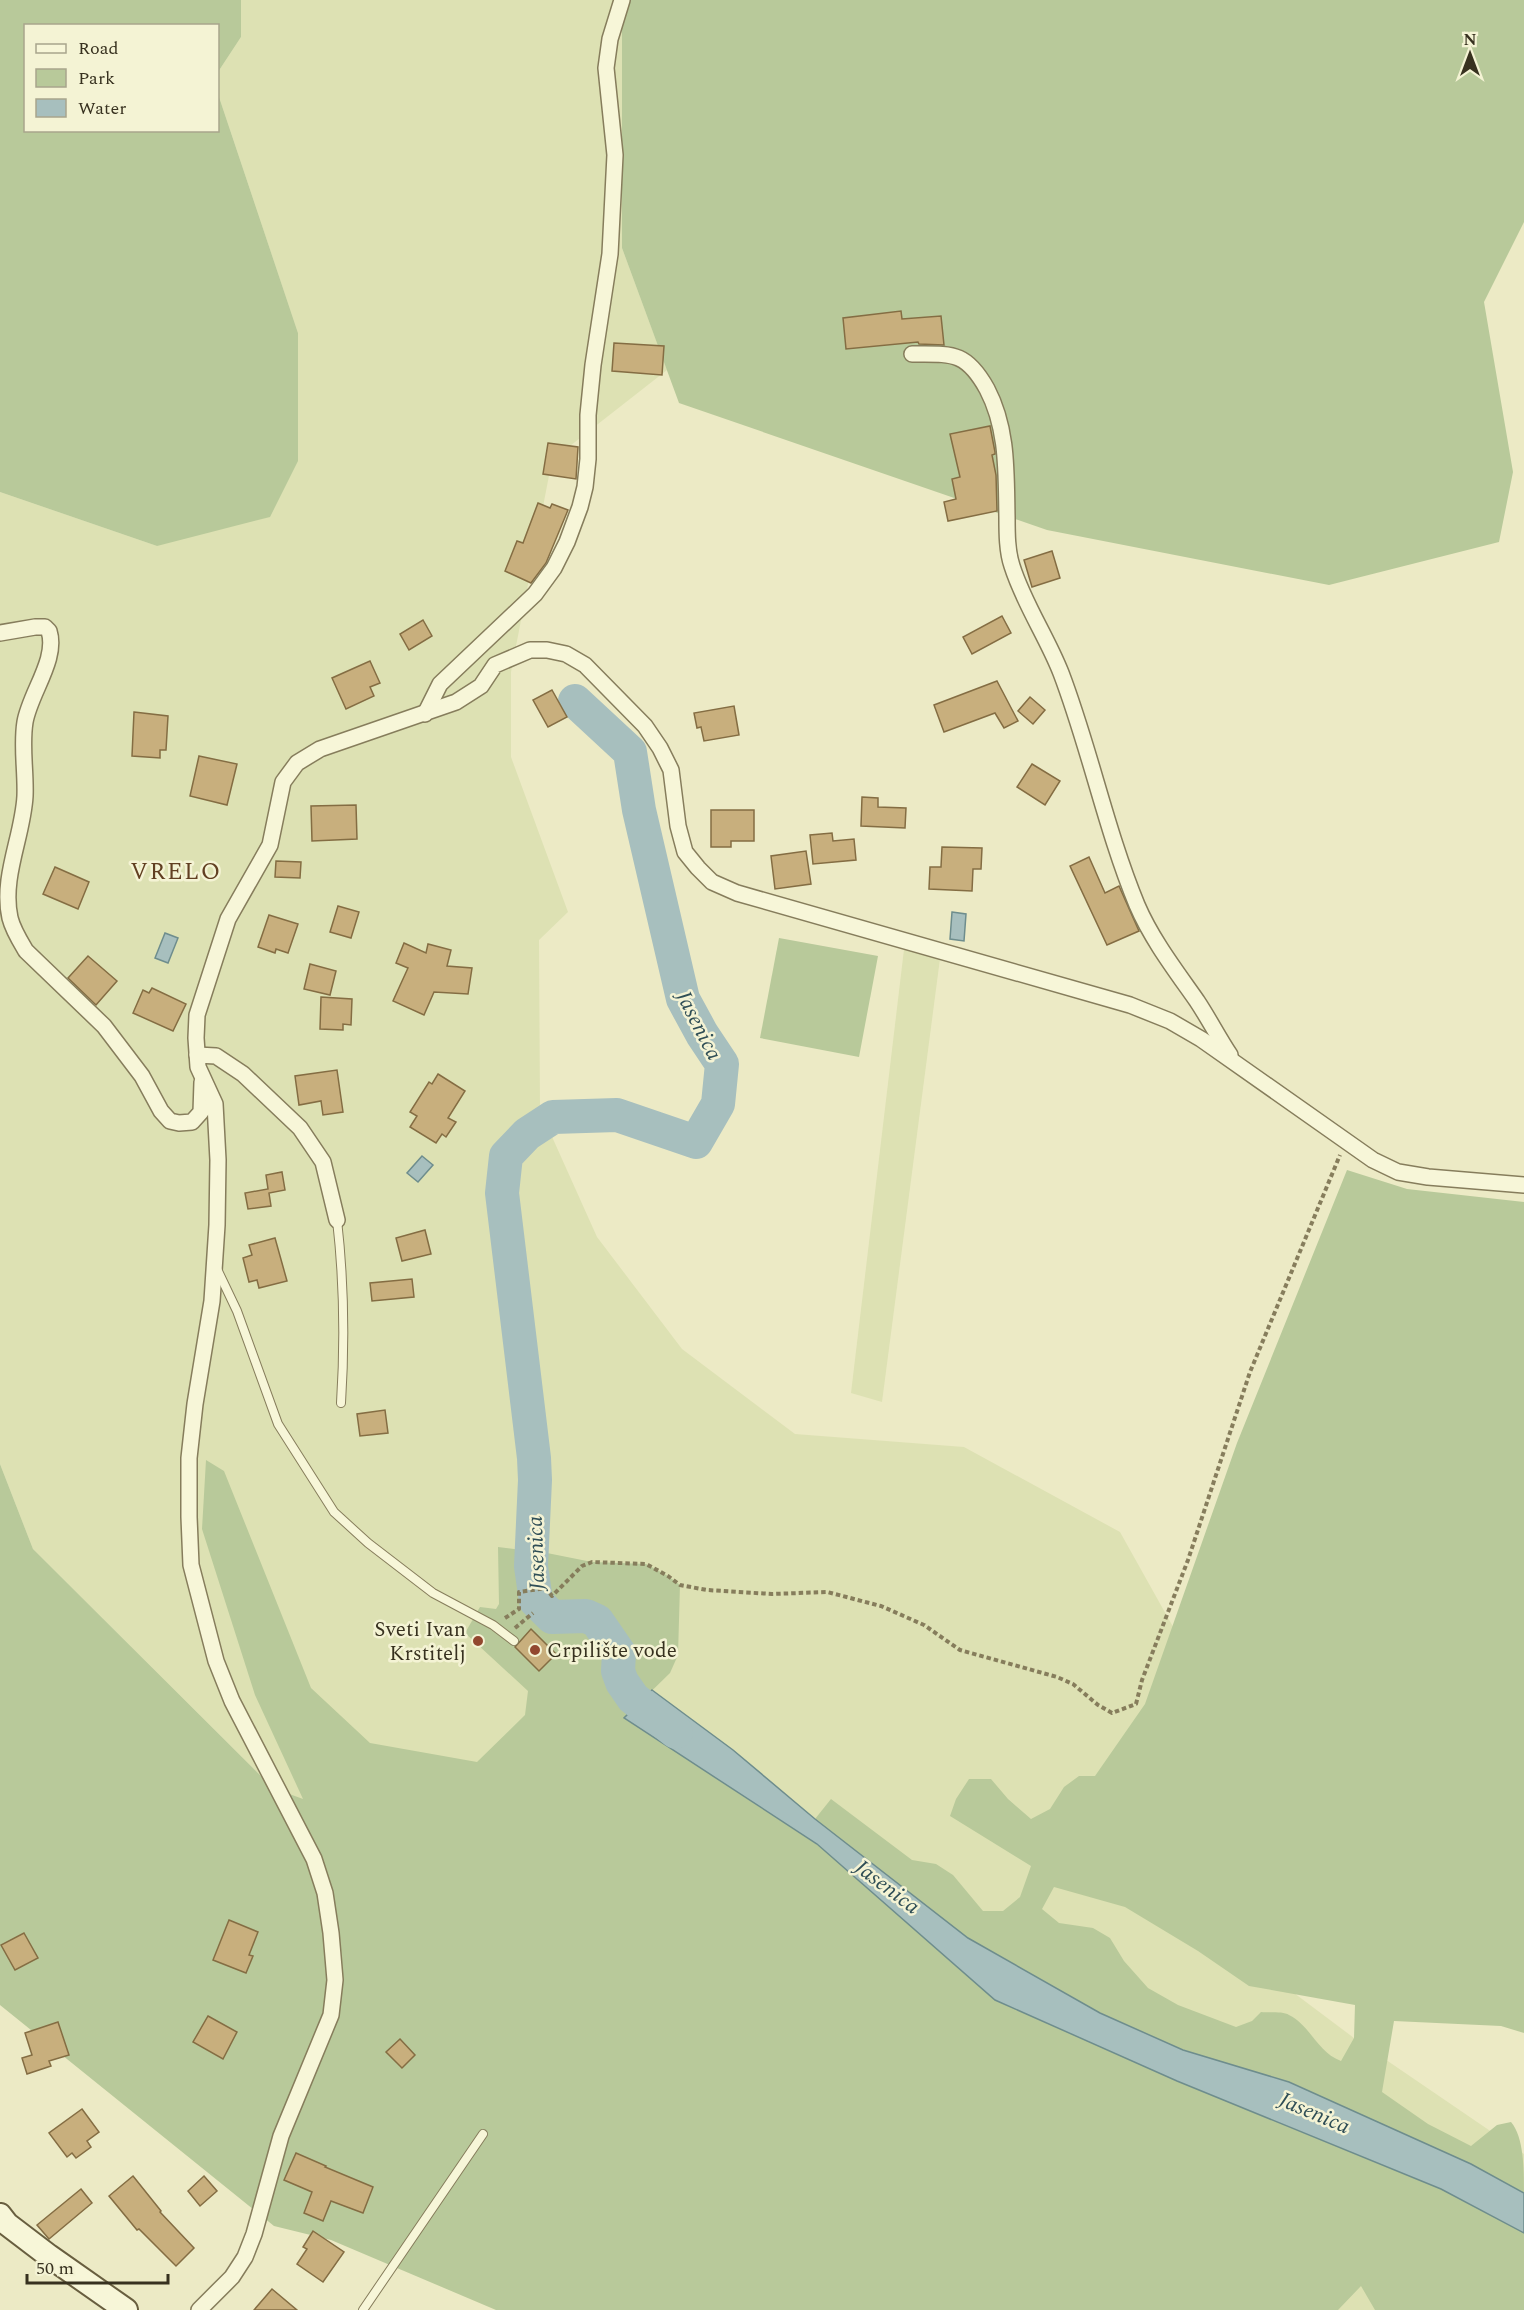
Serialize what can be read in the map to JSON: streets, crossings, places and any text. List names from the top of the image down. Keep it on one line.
{"districts":["VRELO"],"water":["Jasenica"],"places":["Sveti Ivan Krstitelj","Crpilište vode"],"legend":["Road","Park","Water"],"scale_bar":"50 m","north":"top"}
